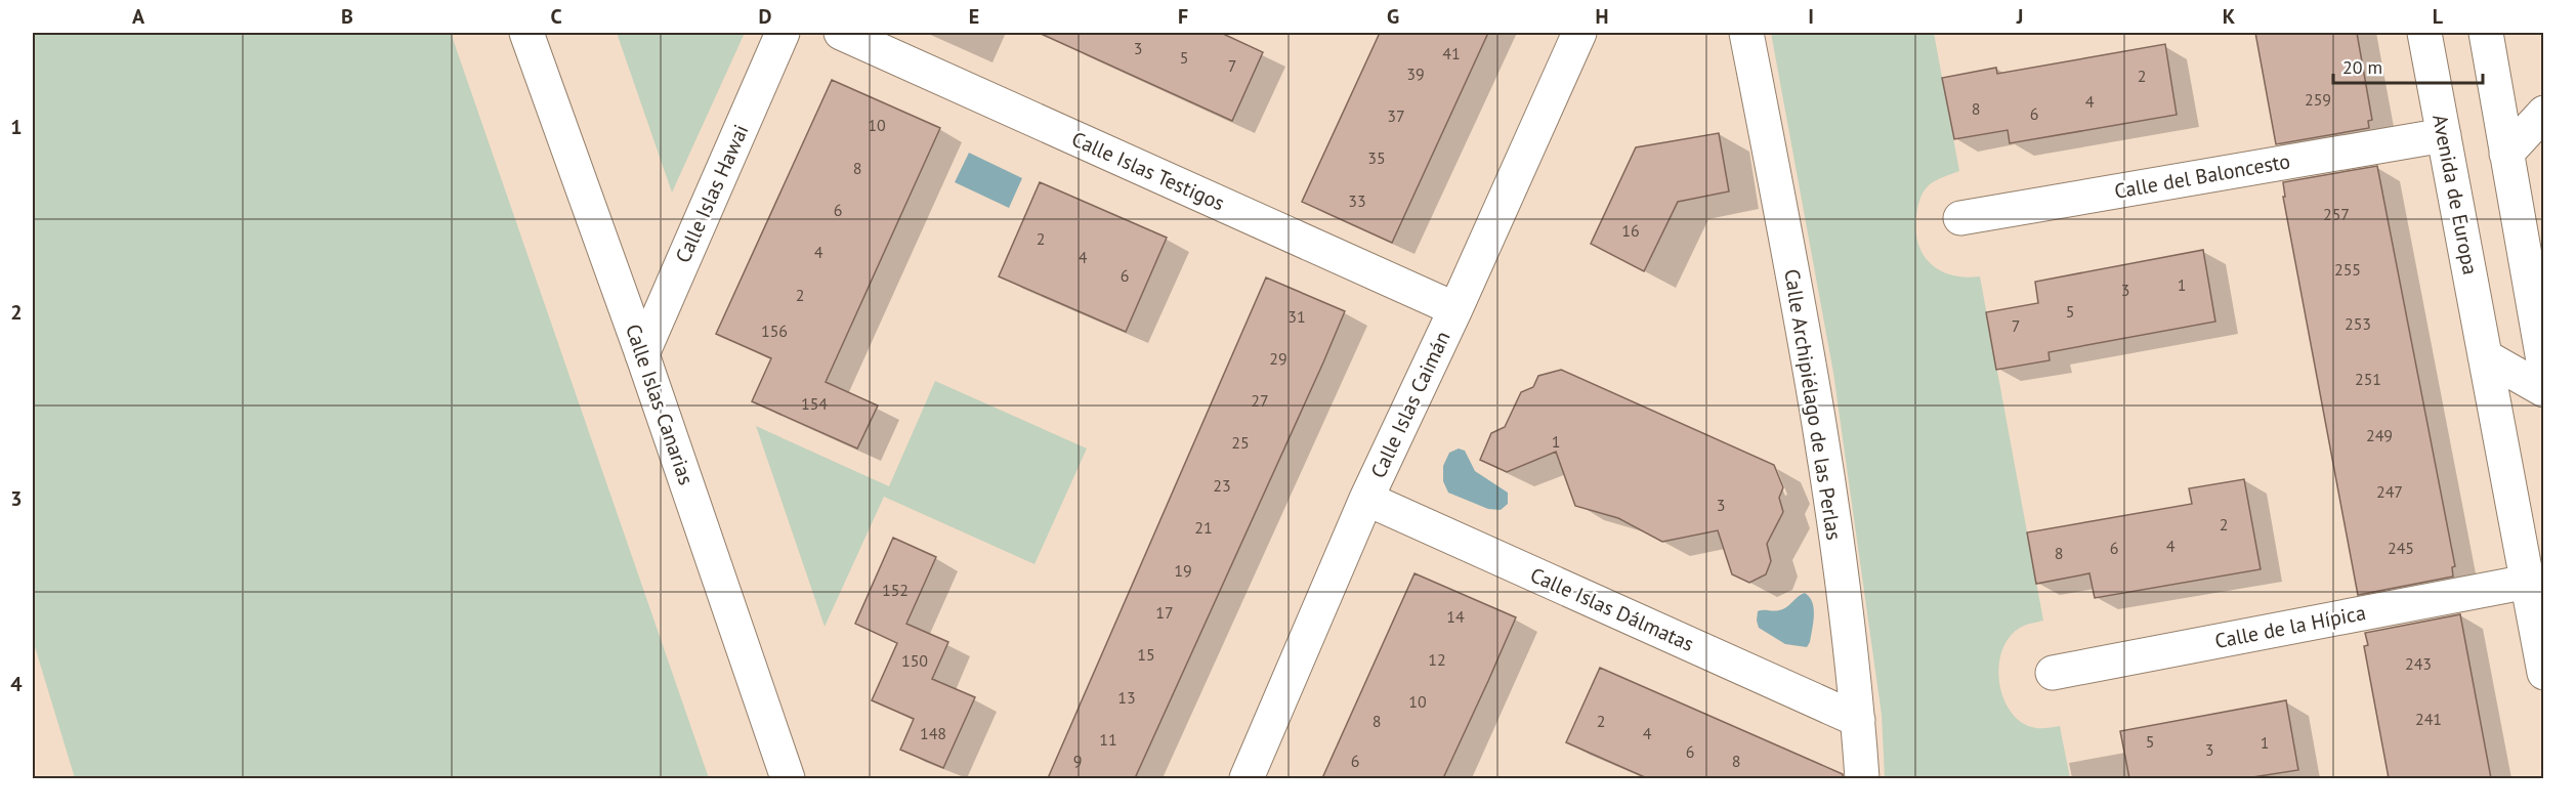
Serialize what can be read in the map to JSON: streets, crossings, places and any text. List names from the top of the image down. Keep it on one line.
{"streets":{"street":["Calle Islas Testigos","Calle del Baloncesto","Calle Islas Hawai","Avenida de Europa","Calle Islas Canarias","Calle Islas Caimán","Calle Archipiélago de las Perlas","Calle Islas Dálmatas","Calle de la Hípica"]},"crossings":[["Calle Islas Testigos","Calle Islas Caimán"],["Calle del Baloncesto","Avenida de Europa"],["Calle Islas Hawai","Calle Islas Canarias"],["Avenida de Europa","Calle de la Hípica"],["Calle Islas Caimán","Calle Islas Dálmatas"],["Calle Archipiélago de las Perlas","Calle Islas Dálmatas"]],"house_numbers":["3","41","5","7","39","2","259","4","8","6","37","10","35","8","33","6","257","16","2","4","4","255","6","1","3","2","5","31","253","7","156","29","251","27","154","249","1","25","23","247","3","2","21","4","6","245","8","19","152","17","14","15","12","150","243","13","10","241","8","2","148","4","11","5","1","3","6","9","6","8"],"scale_bar":"20 m","grid":{"columns":["A","B","C","D","E","F","G","H","I","J","K","L"],"rows":["1","2","3","4"]}}
